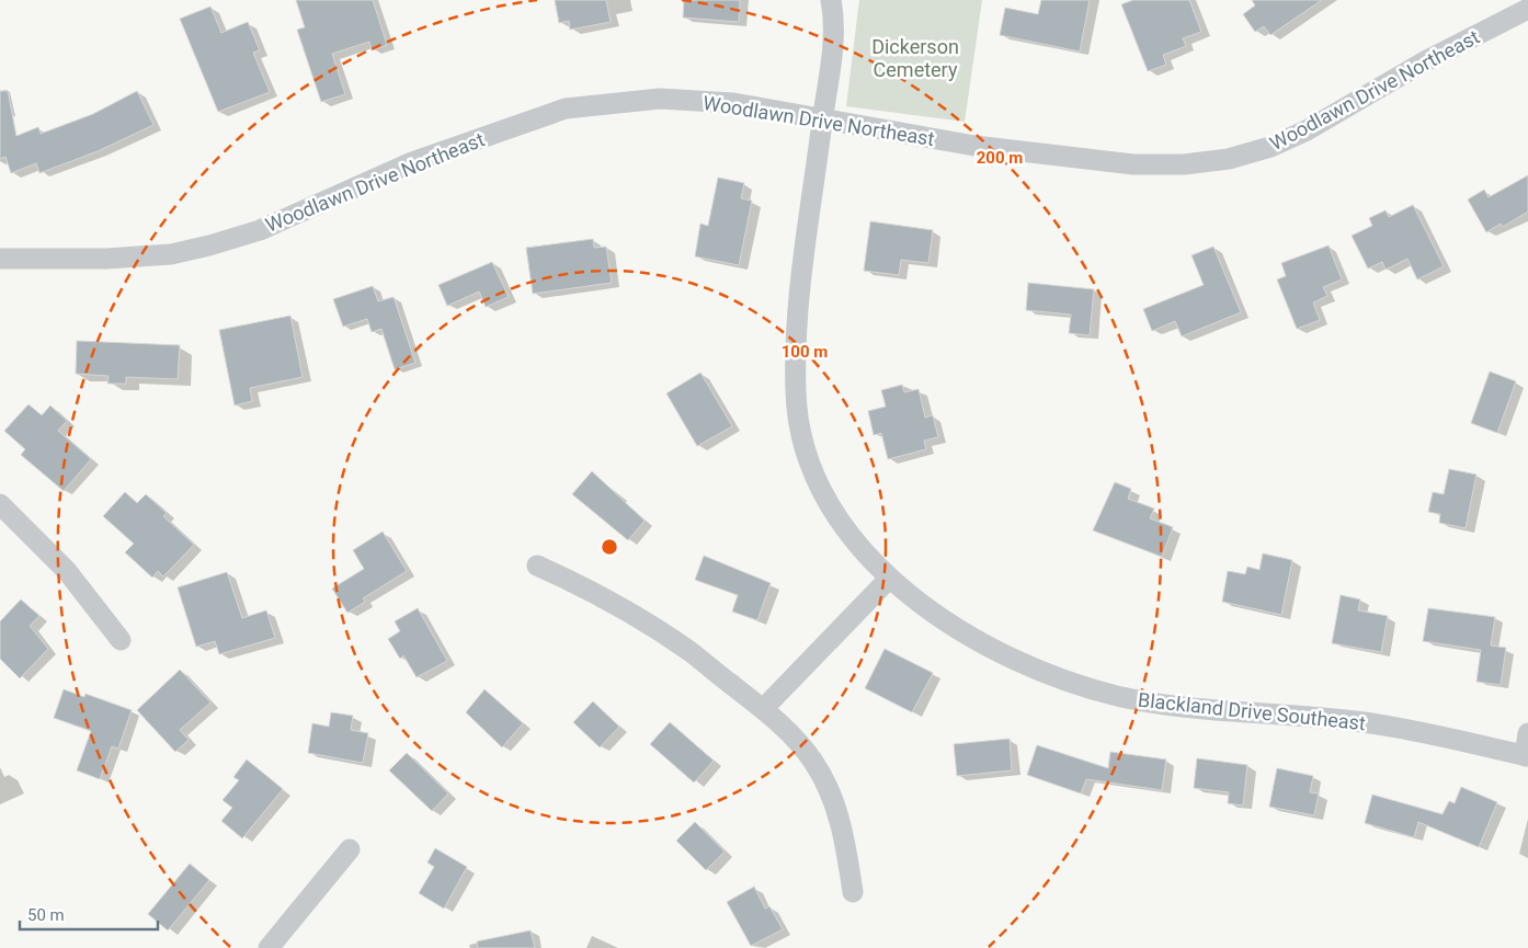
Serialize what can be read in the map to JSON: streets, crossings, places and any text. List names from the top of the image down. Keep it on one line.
{"streets":{"street":["Woodlawn Drive Northeast","Blackland Drive Southeast"]},"crossings":[["Woodlawn Drive Northeast","Blackland Drive Southeast"]],"parks":["Dickerson Cemetery"],"scale_bar":"50 m","rings":["200 m","100 m"]}
